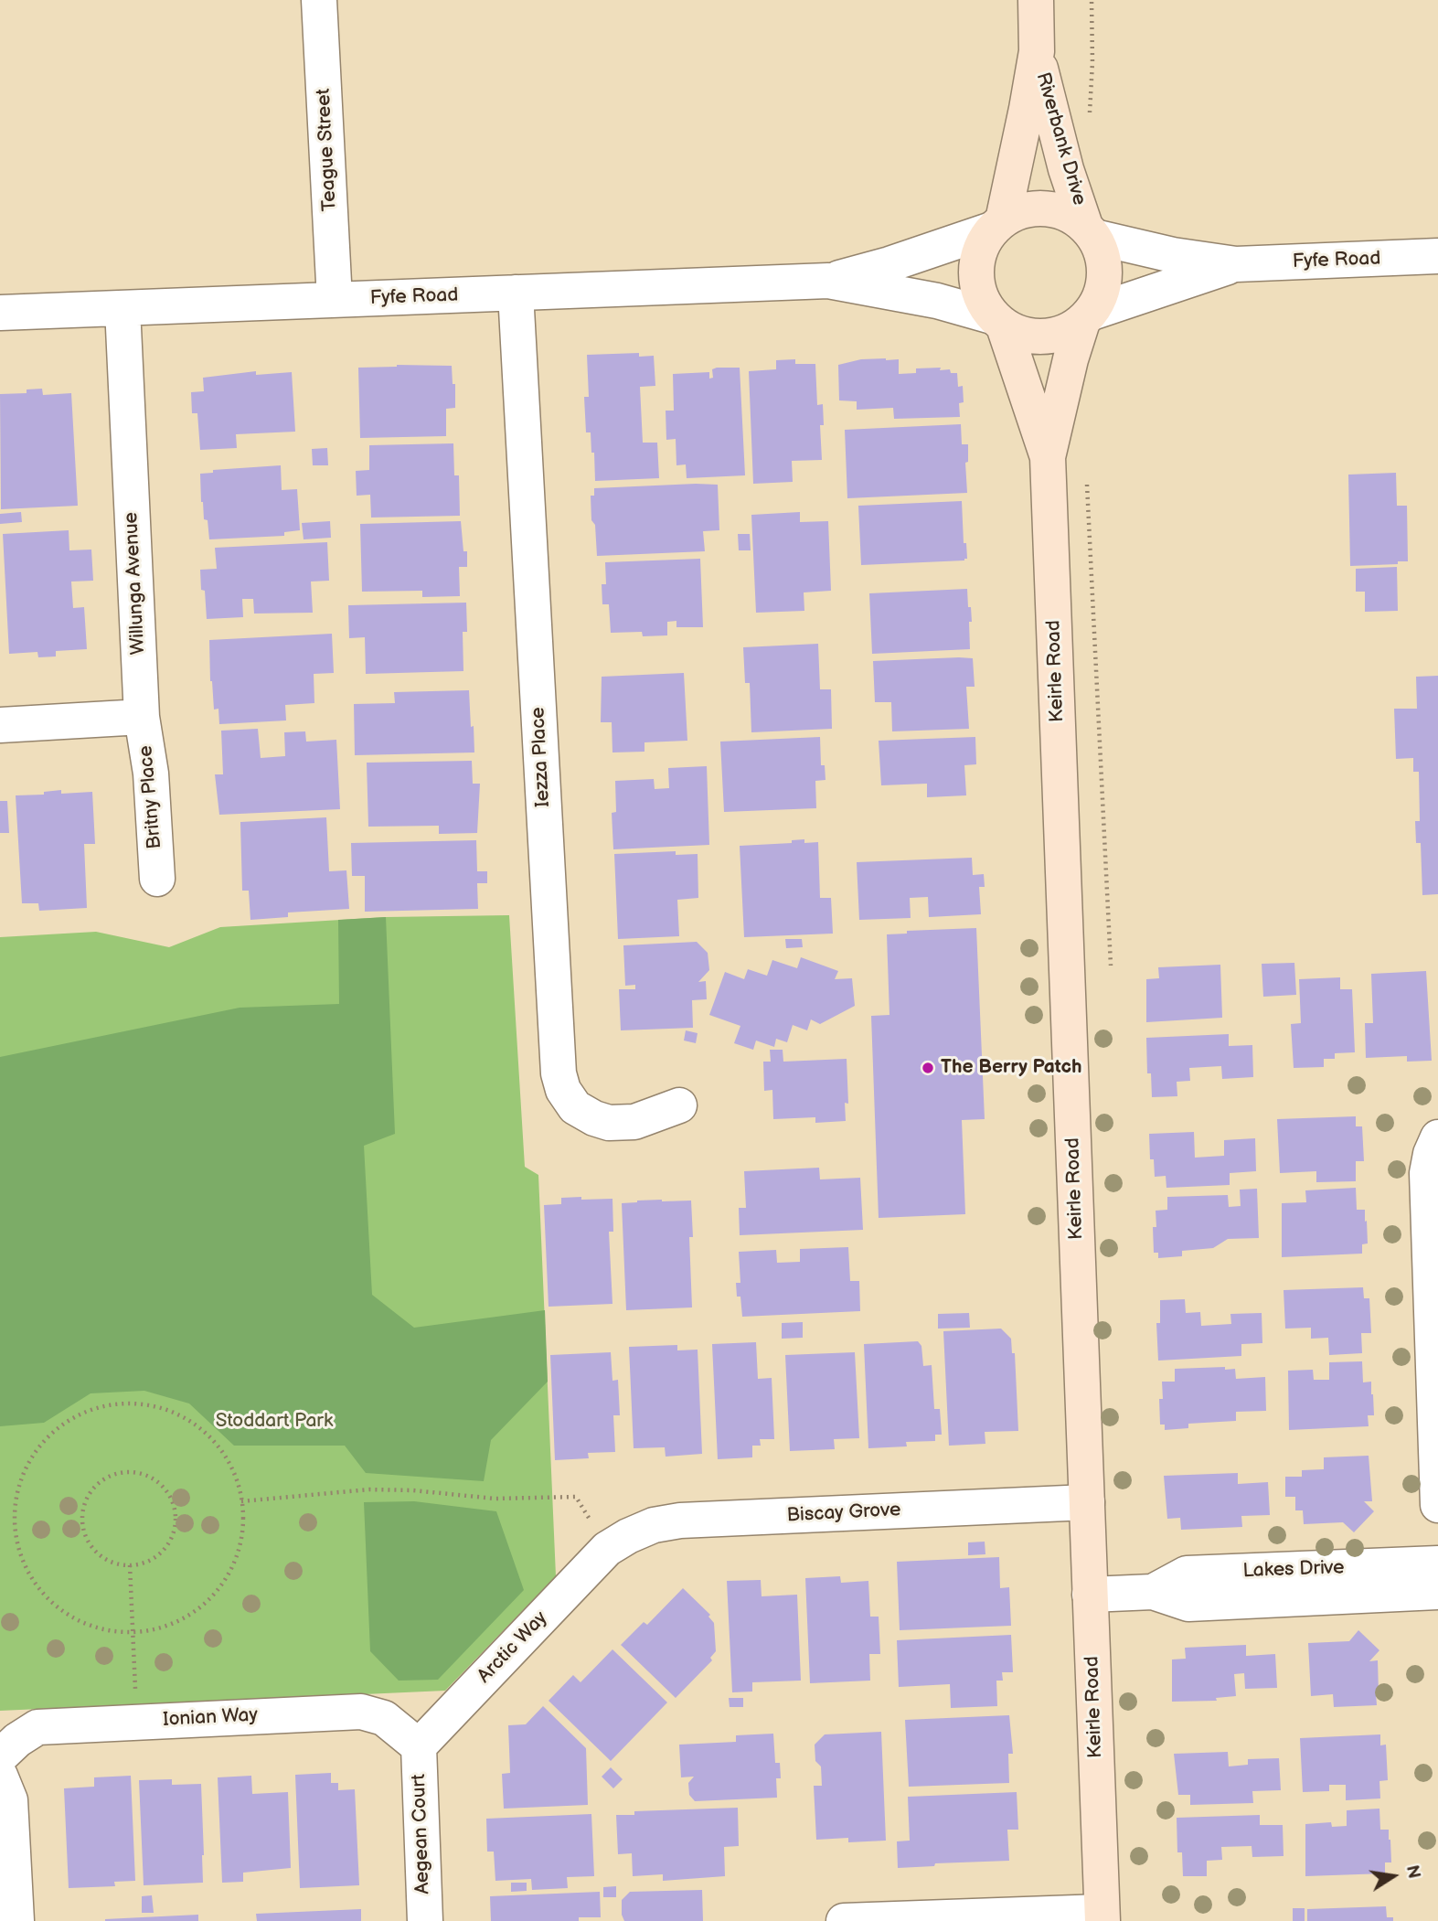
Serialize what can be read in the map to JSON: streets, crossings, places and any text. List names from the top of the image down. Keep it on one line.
{"streets":{"street":["Riverbank Drive","Teague Street","Fyfe Road","Willunga Avenue","Keirle Road","Iezza Place","Britny Place","Biscay Grove","Lakes Drive","Arctic Way","Ionian Way","Aegean Court"]},"crossings":[["Riverbank Drive","Fyfe Road"],["Riverbank Drive","Keirle Road"],["Teague Street","Fyfe Road"],["Fyfe Road","Willunga Avenue"],["Fyfe Road","Keirle Road"],["Fyfe Road","Iezza Place"],["Willunga Avenue","Britny Place"],["Keirle Road","Biscay Grove"],["Keirle Road","Lakes Drive"],["Biscay Grove","Arctic Way"],["Arctic Way","Ionian Way"],["Arctic Way","Aegean Court"],["Ionian Way","Aegean Court"]],"parks":["Stoddart Park"],"places":["The Berry Patch"],"north":"right"}
